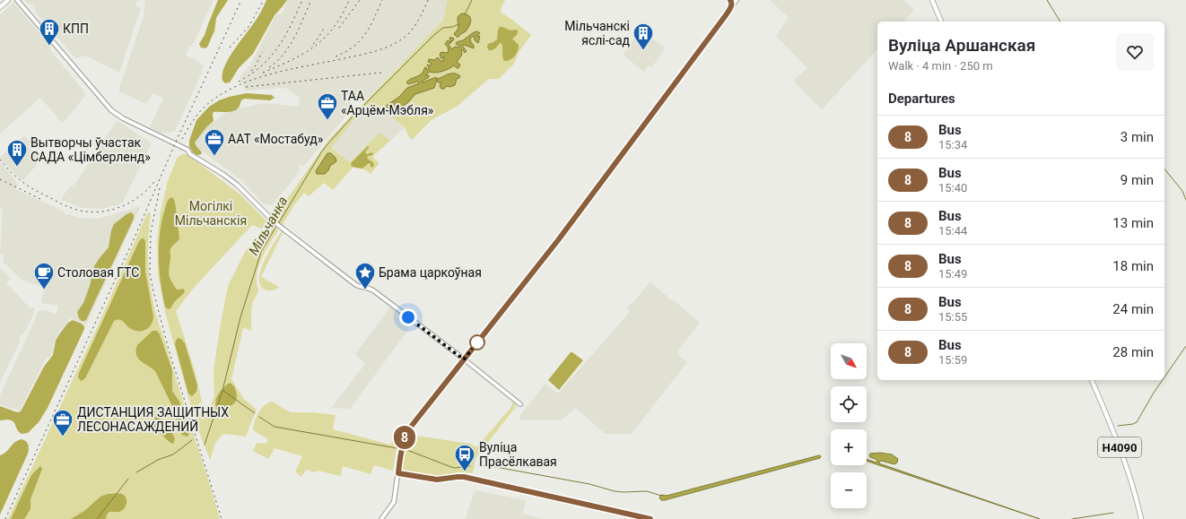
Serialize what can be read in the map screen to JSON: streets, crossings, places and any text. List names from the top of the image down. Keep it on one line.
{"streets":{"main road":["Н4090"]},"water":["Мільчанка"],"parks":["Могілкі Мільчанскія"],"places":{"building":["КПП","Мільчанскі яслі-сад","Вытворчы ўчастак САДА «Цімберленд»"],"office":["ТАА «Арцём-Мэбля»","ААТ «Мостабуд»","ДИСТАНЦИЯ ЗАЩИТНЫХ ЛЕСОНАСАЖДЕНИЙ"],"cafe":["Столовая ГТС"],"place":["Брама царкоўная"],"bus stop":["Вуліца Прасёлкавая"]},"lines":["bus line 8"],"north":"bottom right","page":{"on_map":"8","heading":[["Вуліца Аршанская","Walk · 4 min · 250 m"],"Departures"],"list":[{"mark":"8","name":"Bus","note":"15:34","value":"3 min"},{"mark":"8","name":"Bus","note":"15:40","value":"9 min"},{"mark":"8","name":"Bus","note":"15:44","value":"13 min"},{"mark":"8","name":"Bus","note":"15:49","value":"18 min"},{"mark":"8","name":"Bus","note":"15:55","value":"24 min"},{"mark":"8","name":"Bus","note":"15:59","value":"28 min"}],"map_buttons":["+","−"]}}
